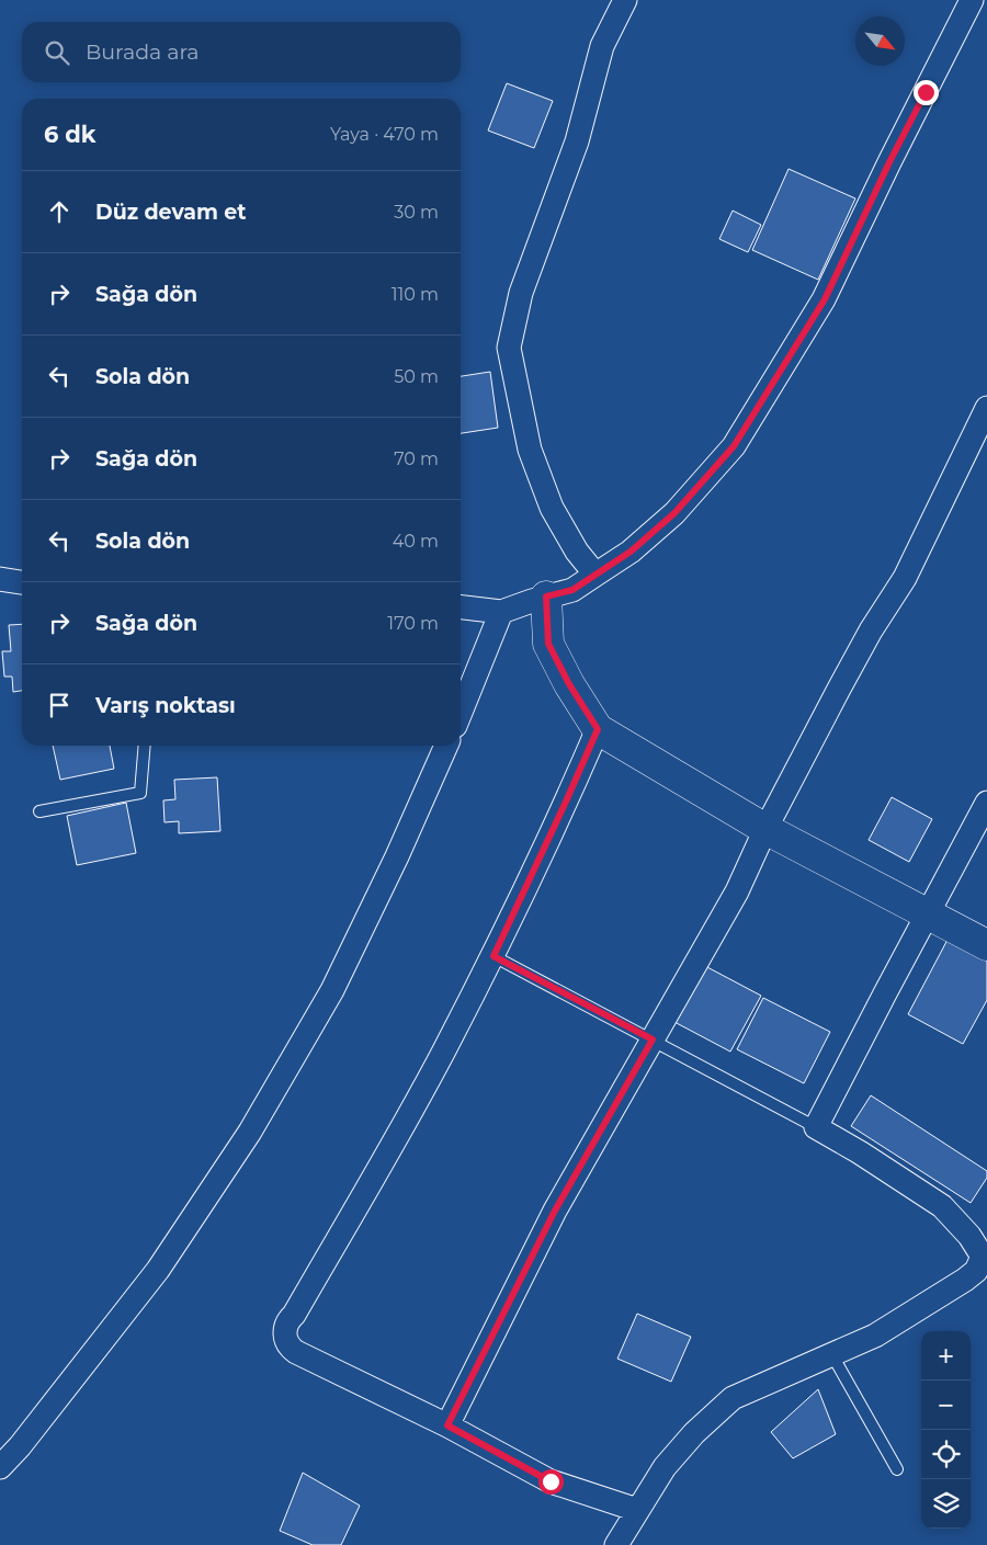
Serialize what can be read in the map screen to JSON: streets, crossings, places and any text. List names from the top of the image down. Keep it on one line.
{"north":"bottom right","page":{"search":"Burada ara","heading":["6 dk","Yaya · 470 m"],"list":[["Düz devam et","30 m"],["Sağa dön","110 m"],["Sola dön","50 m"],["Sağa dön","70 m"],["Sola dön","40 m"],["Sağa dön","170 m"],"Varış noktası"],"map_buttons":["+","−"]}}
